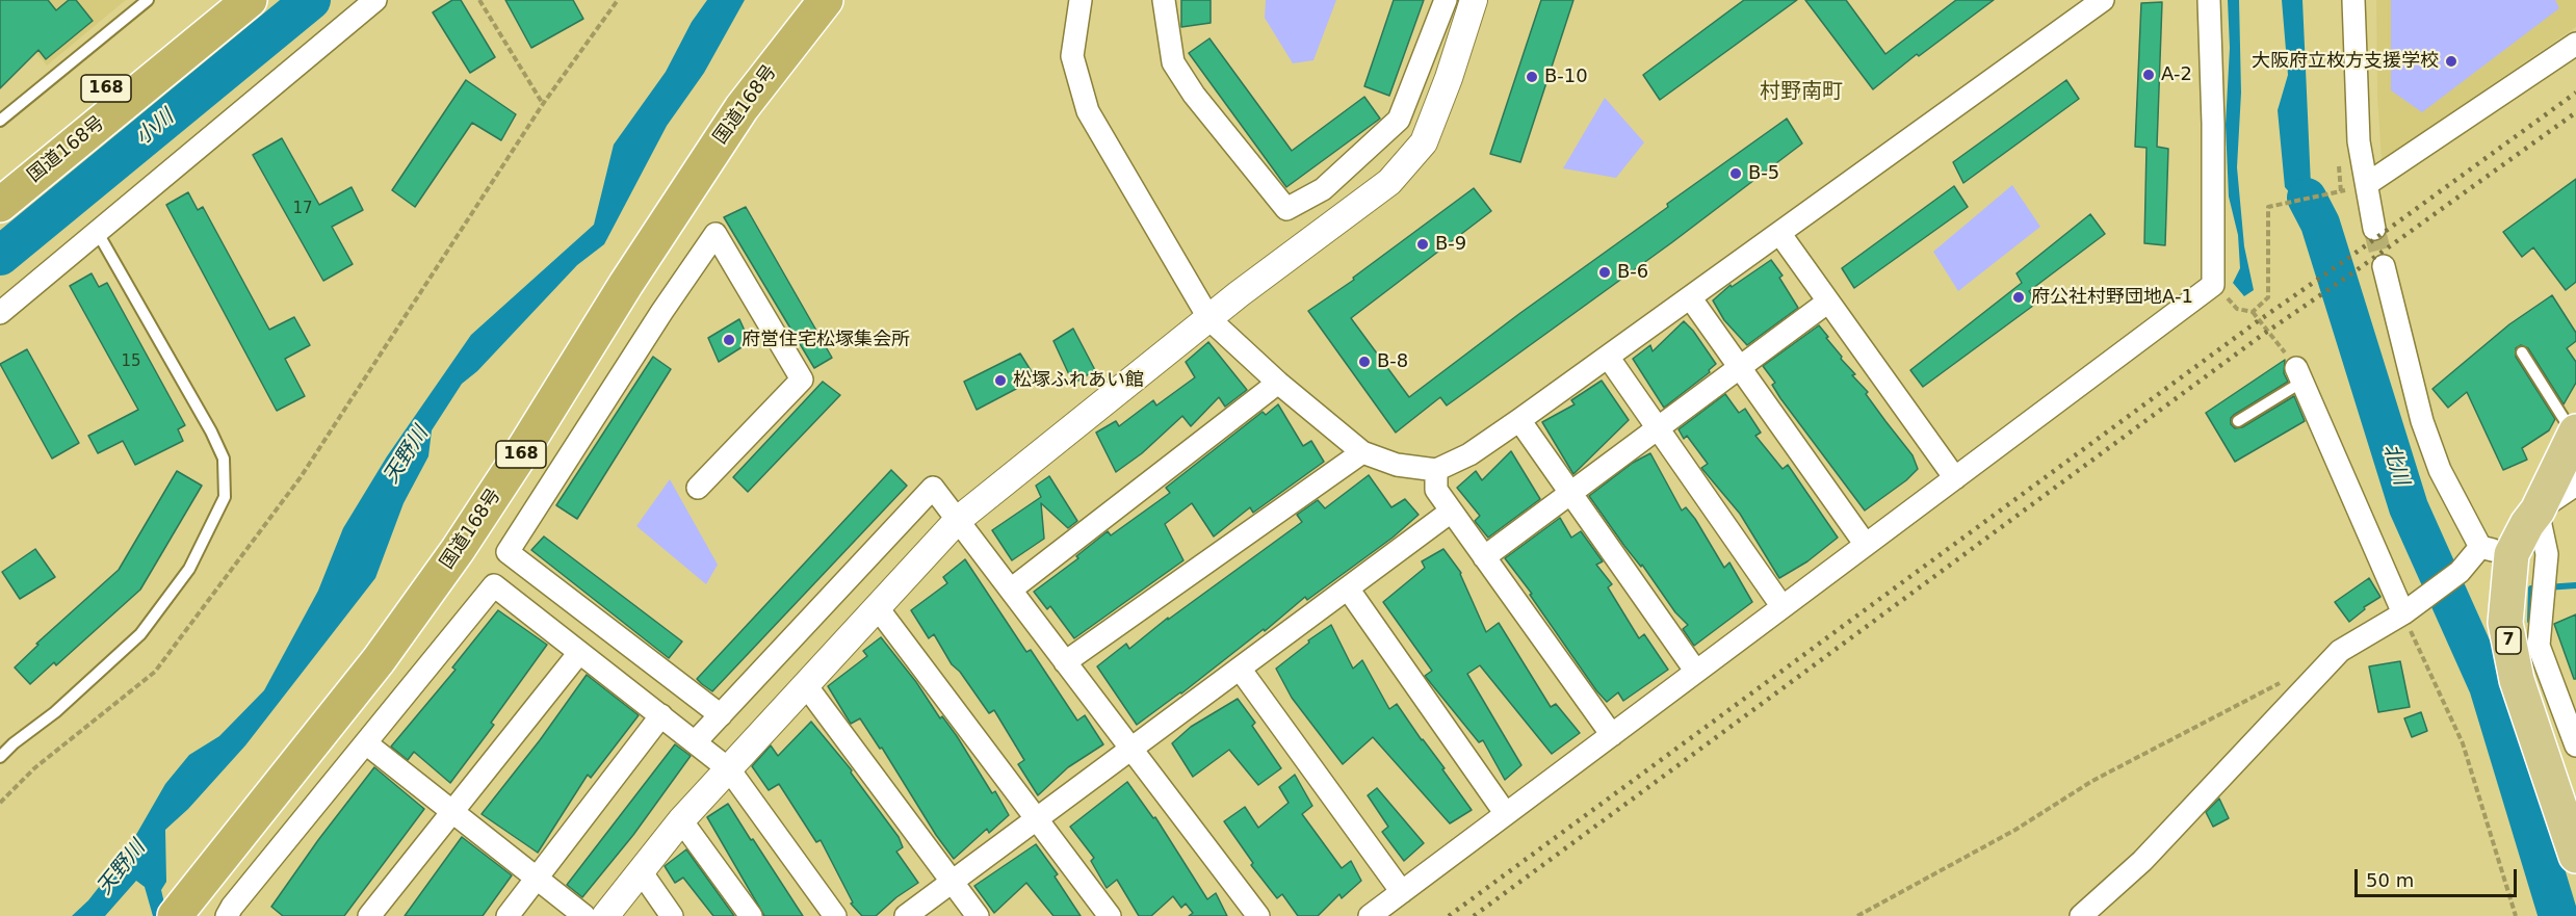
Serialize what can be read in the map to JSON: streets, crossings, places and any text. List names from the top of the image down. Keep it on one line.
{"streets":{"highway":["168","国道168号"],"main road":["7"]},"districts":["村野南町"],"water":["小川","天野川","北川"],"places":["大阪府立枚方支援学校","A-2","B-10","B-5","B-9","B-6","府公社村野団地A-1","府営住宅松塚集会所","B-8","松塚ふれあい館"],"house_numbers":["17","15"],"scale_bar":"50 m"}
